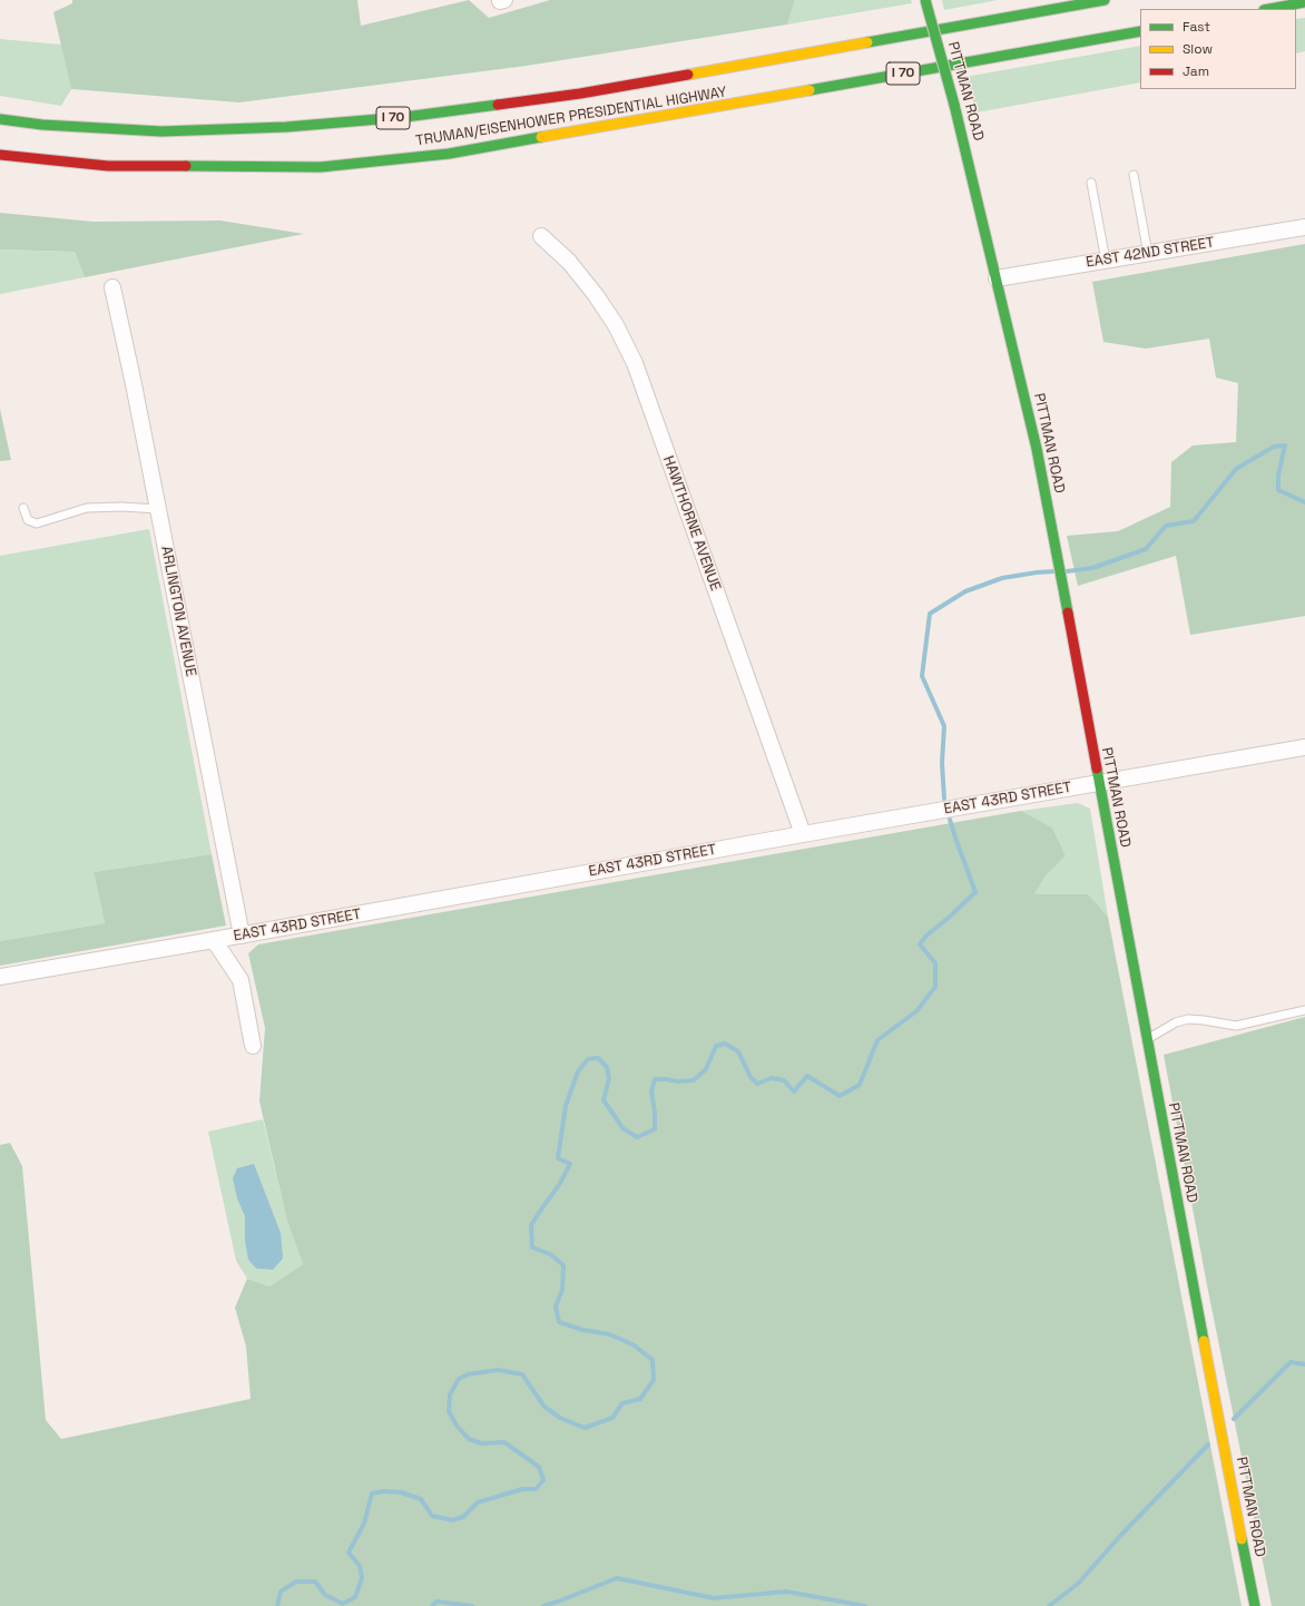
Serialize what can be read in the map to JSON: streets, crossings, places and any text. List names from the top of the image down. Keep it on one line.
{"streets":{"main road":["I 70","PITTMAN ROAD","TRUMAN/EISENHOWER PRESIDENTIAL HIGHWAY"],"street":["EAST 42ND STREET","HAWTHORNE AVENUE","ARLINGTON AVENUE","EAST 43RD STREET"]},"crossings":[["PITTMAN ROAD","EAST 42ND STREET"],["PITTMAN ROAD","EAST 43RD STREET"],["HAWTHORNE AVENUE","EAST 43RD STREET"],["ARLINGTON AVENUE","EAST 43RD STREET"]],"legend":["Fast","Slow","Jam"]}
